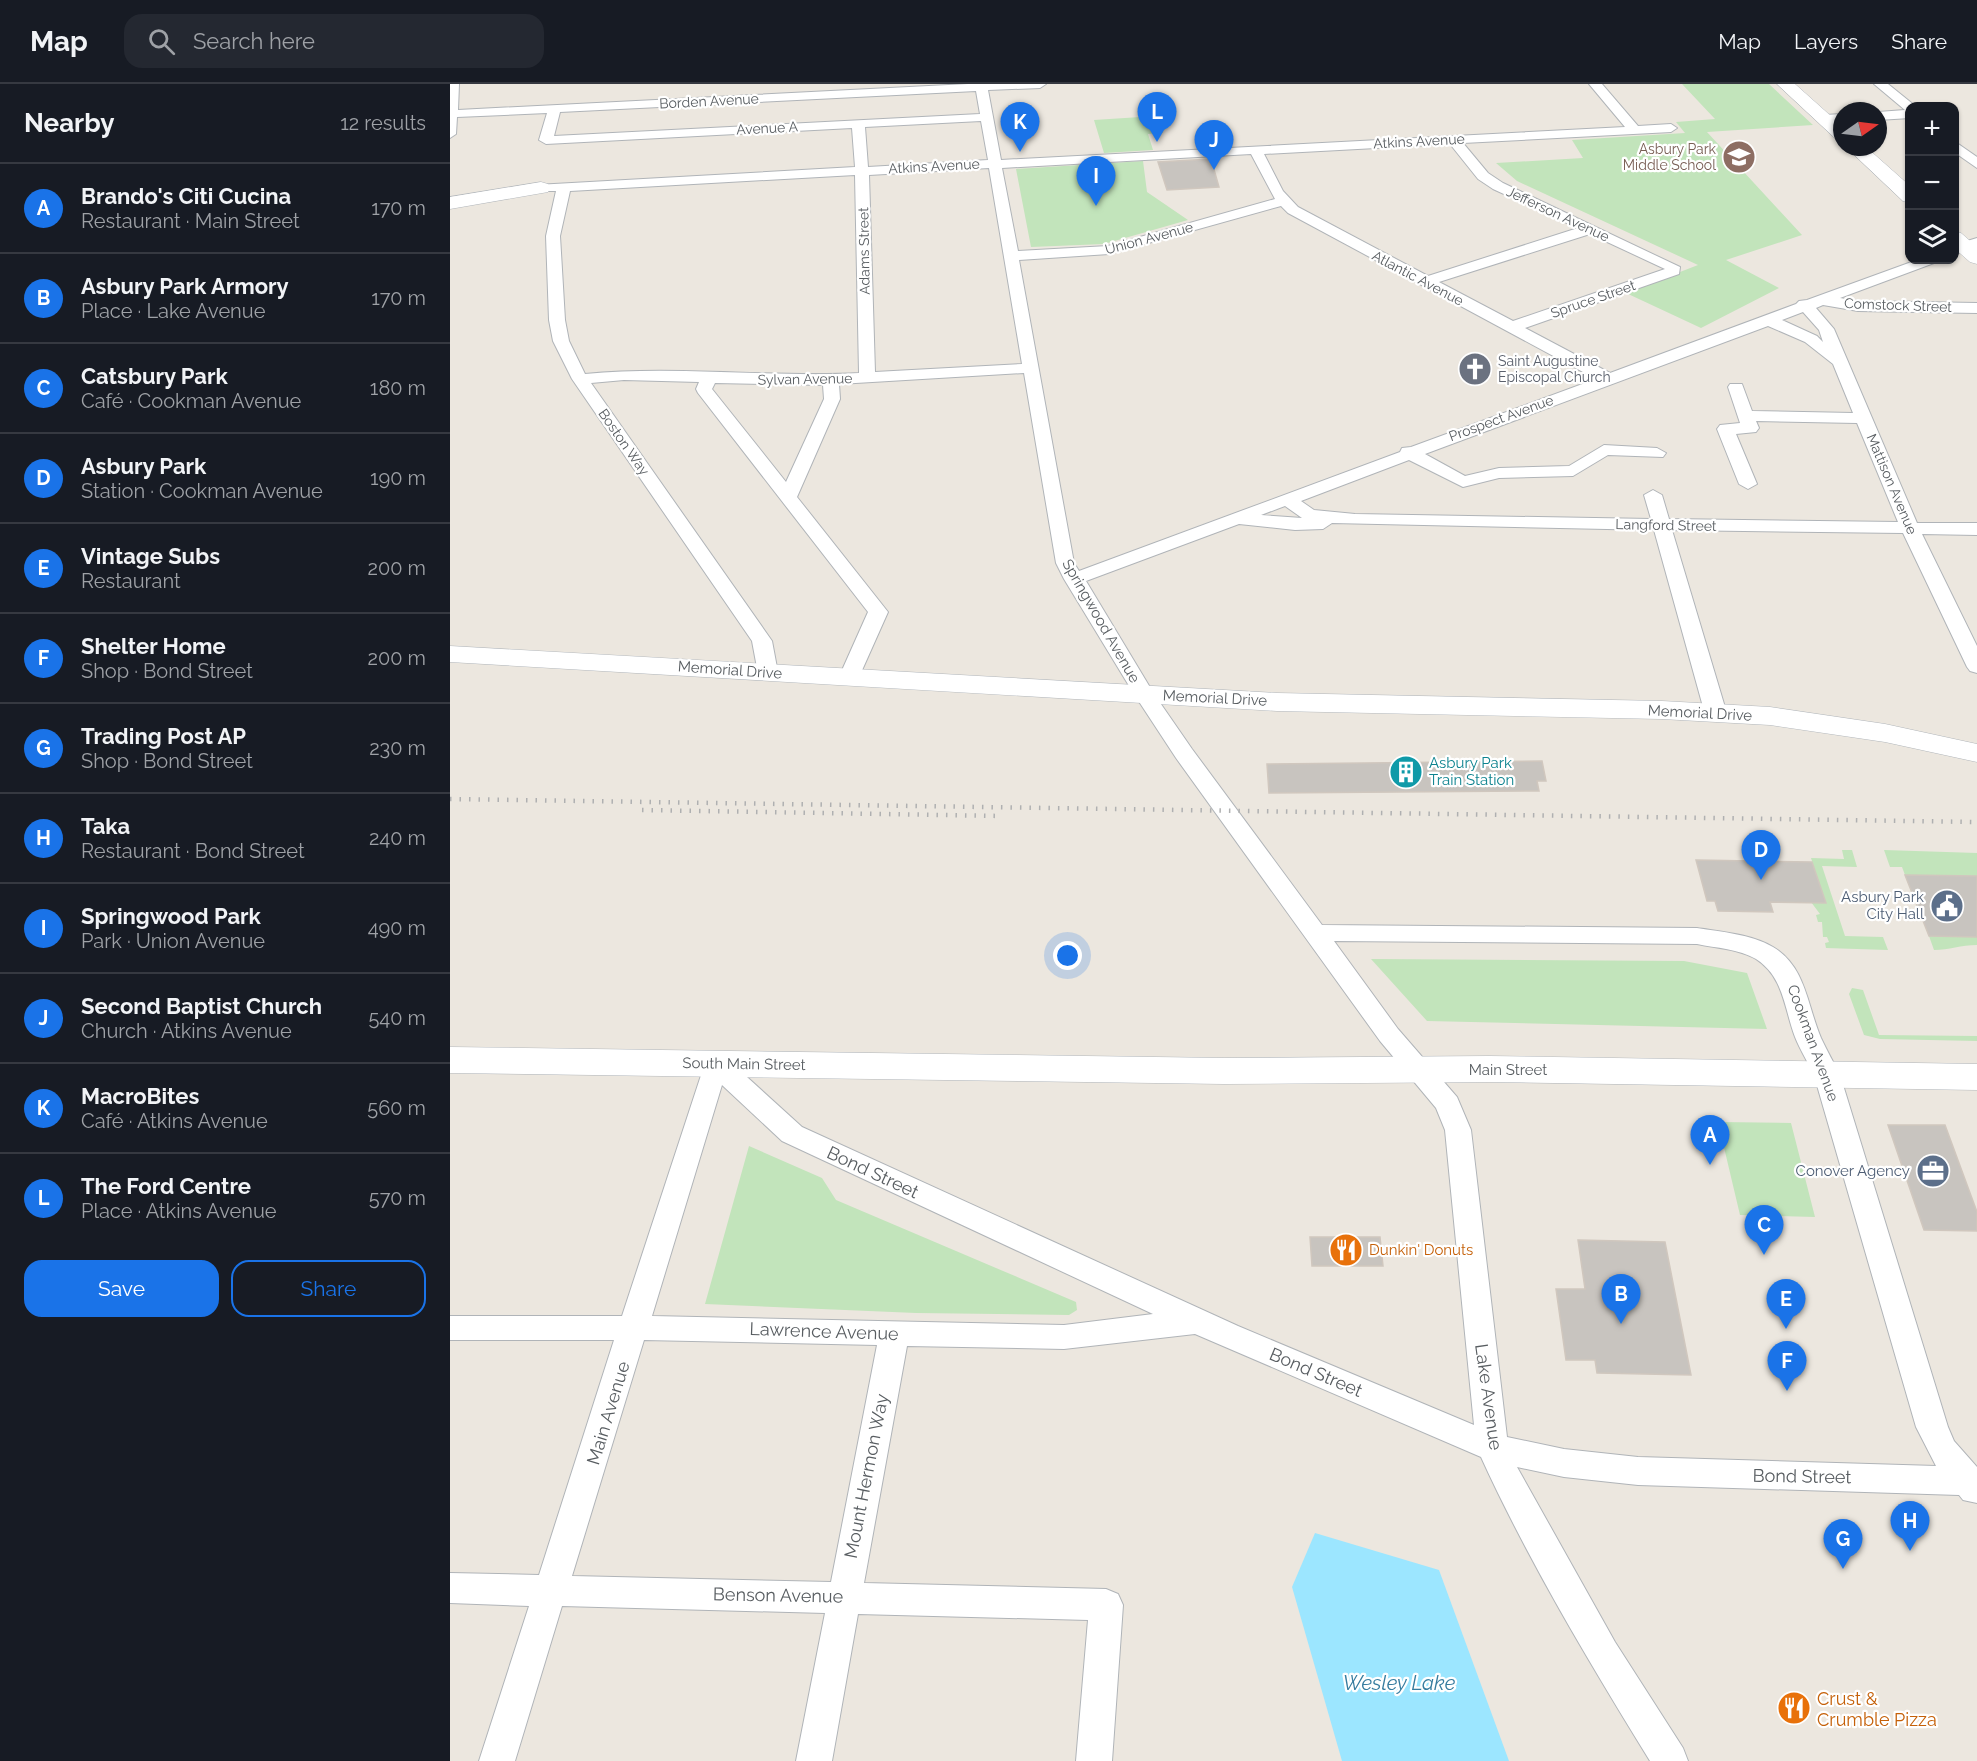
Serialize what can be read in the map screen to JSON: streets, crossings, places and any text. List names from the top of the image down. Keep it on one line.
{"streets":{"street":["Borden Avenue","Avenue A","Atkins Avenue","Jefferson Avenue","Union Avenue","Adams Street","Atlantic Avenue","Spruce Street","Comstock Street","Sylvan Avenue","Prospect Avenue","Boston Way","Mattison Avenue","Langford Street","Springwood Avenue","Memorial Drive","Cookman Avenue","South Main Street","Main Street","Bond Street","Lawrence Avenue","Lake Avenue","Main Avenue","Mount Hermon Way","Benson Avenue"]},"crossings":[["Borden Avenue","Avenue A"],["Borden Avenue","Springwood Avenue"],["Avenue A","Adams Street"],["Avenue A","Springwood Avenue"],["Atkins Avenue","Jefferson Avenue"],["Atkins Avenue","Adams Street"],["Atkins Avenue","Atlantic Avenue"],["Atkins Avenue","Boston Way"],["Atkins Avenue","Springwood Avenue"],["Jefferson Avenue","Spruce Street"],["Union Avenue","Atlantic Avenue"],["Union Avenue","Springwood Avenue"],["Adams Street","Sylvan Avenue"],["Atlantic Avenue","Spruce Street"],["Atlantic Avenue","Prospect Avenue"],["Comstock Street","Prospect Avenue"],["Comstock Street","Mattison Avenue"],["Sylvan Avenue","Boston Way"],["Sylvan Avenue","Springwood Avenue"],["Prospect Avenue","Mattison Avenue"],["Prospect Avenue","Langford Street"],["Prospect Avenue","Springwood Avenue"],["Boston Way","Memorial Drive"],["Mattison Avenue","Langford Street"],["Springwood Avenue","Memorial Drive"],["Springwood Avenue","Cookman Avenue"],["Springwood Avenue","Main Street"],["Springwood Avenue","Lake Avenue"],["Cookman Avenue","Main Street"],["Cookman Avenue","Bond Street"],["South Main Street","Main Street"],["South Main Street","Bond Street"],["South Main Street","Main Avenue"],["Main Street","Lake Avenue"],["Bond Street","Lawrence Avenue"],["Bond Street","Lake Avenue"],["Bond Street","Main Avenue"],["Lawrence Avenue","Main Avenue"],["Lawrence Avenue","Mount Hermon Way"],["Main Avenue","Benson Avenue"],["Mount Hermon Way","Benson Avenue"]],"water":["Wesley Lake"],"places":{"school or university":["Asbury Park Middle School"],"church":["Saint Augustine Episcopal Church"],"building":["Asbury Park Train Station"],"public building":["Asbury Park City Hall"],"office":["Conover Agency"],"restaurant":["Dunkin' Donuts","Crust & Crumble Pizza"]},"north":"right","page":{"header":"Map","search":"Search here","nav":["Map","Layers","Share"],"heading":["Nearby","12 results"],"pins":["L","K","J","I","D","A","C","B","E","F","H","G"],"map_buttons":["+","−"],"list":[{"mark":"A","name":"Brando's Citi Cucina","note":"Restaurant · Main Street","value":"170 m"},{"mark":"B","name":"Asbury Park Armory","note":"Place · Lake Avenue","value":"170 m"},{"mark":"C","name":"Catsbury Park","note":"Café · Cookman Avenue","value":"180 m"},{"mark":"D","name":"Asbury Park","note":"Station · Cookman Avenue","value":"190 m"},{"mark":"E","name":"Vintage Subs","note":"Restaurant","value":"200 m"},{"mark":"F","name":"Shelter Home","note":"Shop · Bond Street","value":"200 m"},{"mark":"G","name":"Trading Post AP","note":"Shop · Bond Street","value":"230 m"},{"mark":"H","name":"Taka","note":"Restaurant · Bond Street","value":"240 m"},{"mark":"I","name":"Springwood Park","note":"Park · Union Avenue","value":"490 m"},{"mark":"J","name":"Second Baptist Church","note":"Church · Atkins Avenue","value":"540 m"},{"mark":"K","name":"MacroBites","note":"Café · Atkins Avenue","value":"560 m"},{"mark":"L","name":"The Ford Centre","note":"Place · Atkins Avenue","value":"570 m"}],"buttons":["Save","Share"]}}
